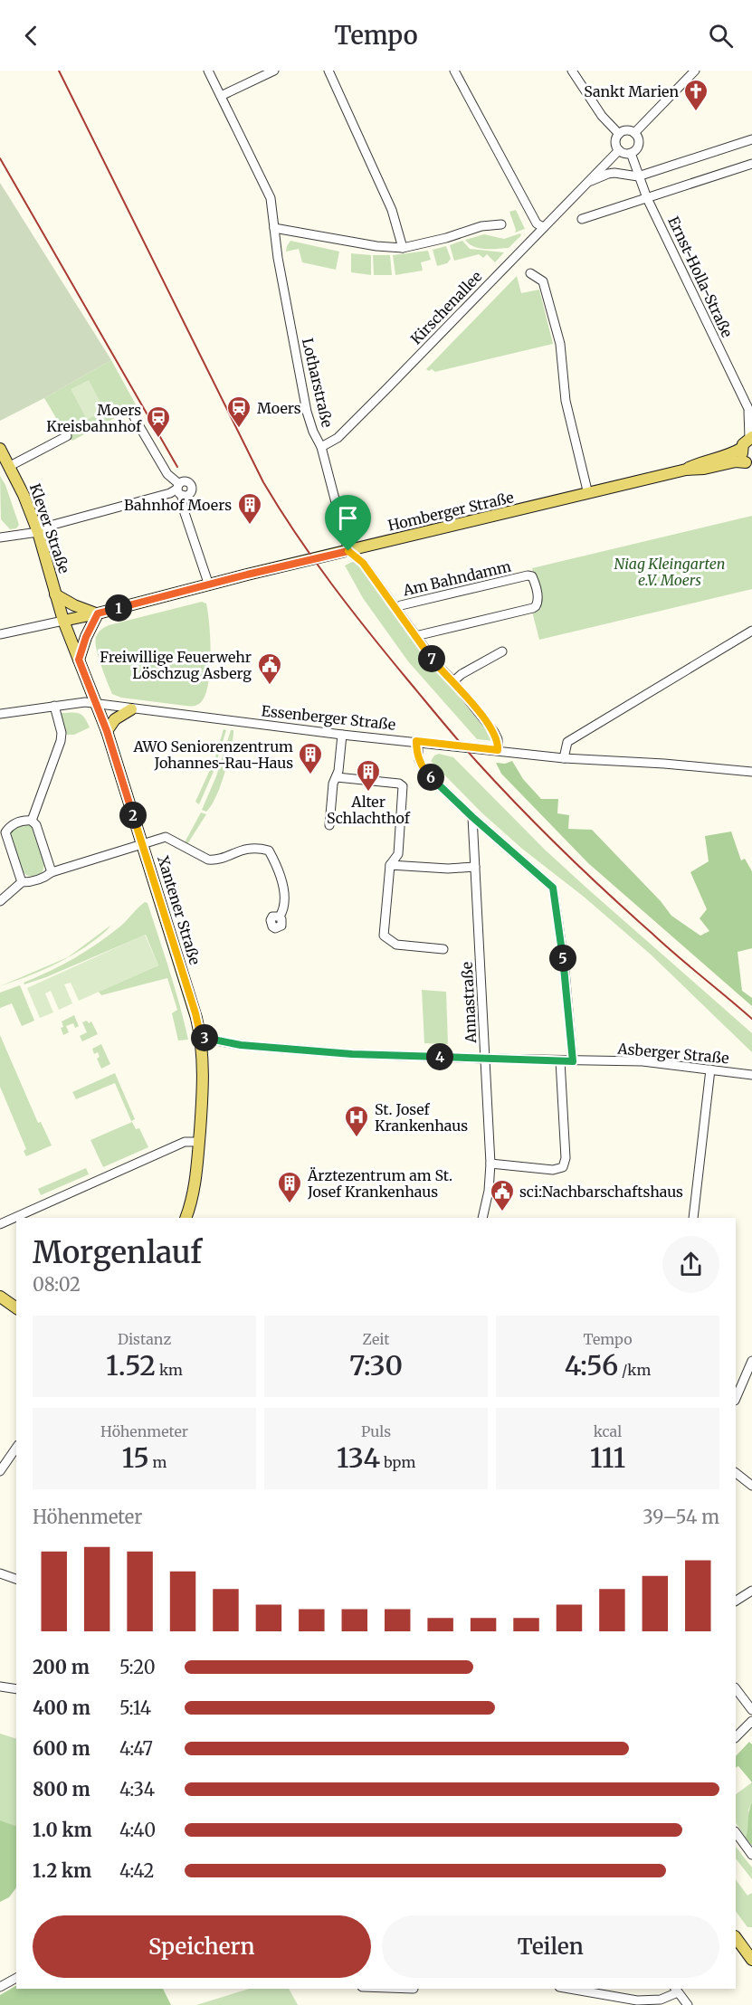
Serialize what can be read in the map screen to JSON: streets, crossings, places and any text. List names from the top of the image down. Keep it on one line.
{"streets":{"main road":["Homberger Straße","Klever Straße","Xantener Straße"],"street":["Ernst-Holla-Straße","Kirschenallee","Lotharstraße","Am Bahndamm","Essenberger Straße","Annastraße","Asberger Straße"]},"crossings":[["Ernst-Holla-Straße","Kirschenallee"],["Kirschenallee","Lotharstraße"],["Lotharstraße","Homberger Straße"],["Lotharstraße","Am Bahndamm"],["Homberger Straße","Klever Straße"],["Homberger Straße","Am Bahndamm"],["Homberger Straße","Xantener Straße"],["Klever Straße","Xantener Straße"],["Am Bahndamm","Essenberger Straße"],["Essenberger Straße","Xantener Straße"],["Xantener Straße","Asberger Straße"],["Annastraße","Asberger Straße"]],"parks":["Niag Kleingarten e.V. Moers"],"places":{"church":["Sankt Marien"],"station":["Moers","Moers Kreisbahnhof"],"building":["Bahnhof Moers","AWO Seniorenzentrum Johannes-Rau-Haus","Alter Schlachthof","Ärztezentrum am St. Josef Krankenhaus"],"public building":["Freiwillige Feuerwehr Löschzug Asberg","sci:Nachbarschaftshaus"],"hospital":["St. Josef Krankenhaus"]},"page":{"header":"Tempo","pins":["1","7","6","2","5","3","4"],"heading":["Morgenlauf","08:02"],"stats":[["Distanz","1.52 km"],["Zeit","7:30"],["Tempo","4:56 /km"],["Höhenmeter","15 m"],["Puls","134 bpm"],["kcal","111"]],"chart":["Höhenmeter","39–54 m"],"list":[{"name":"200 m","note":"5:20"},{"name":"400 m","note":"5:14"},{"name":"600 m","note":"4:47"},{"name":"800 m","note":"4:34"},{"name":"1.0 km","note":"4:40"},{"name":"1.2 km","note":"4:42"}],"buttons":["Speichern","Teilen"]}}
